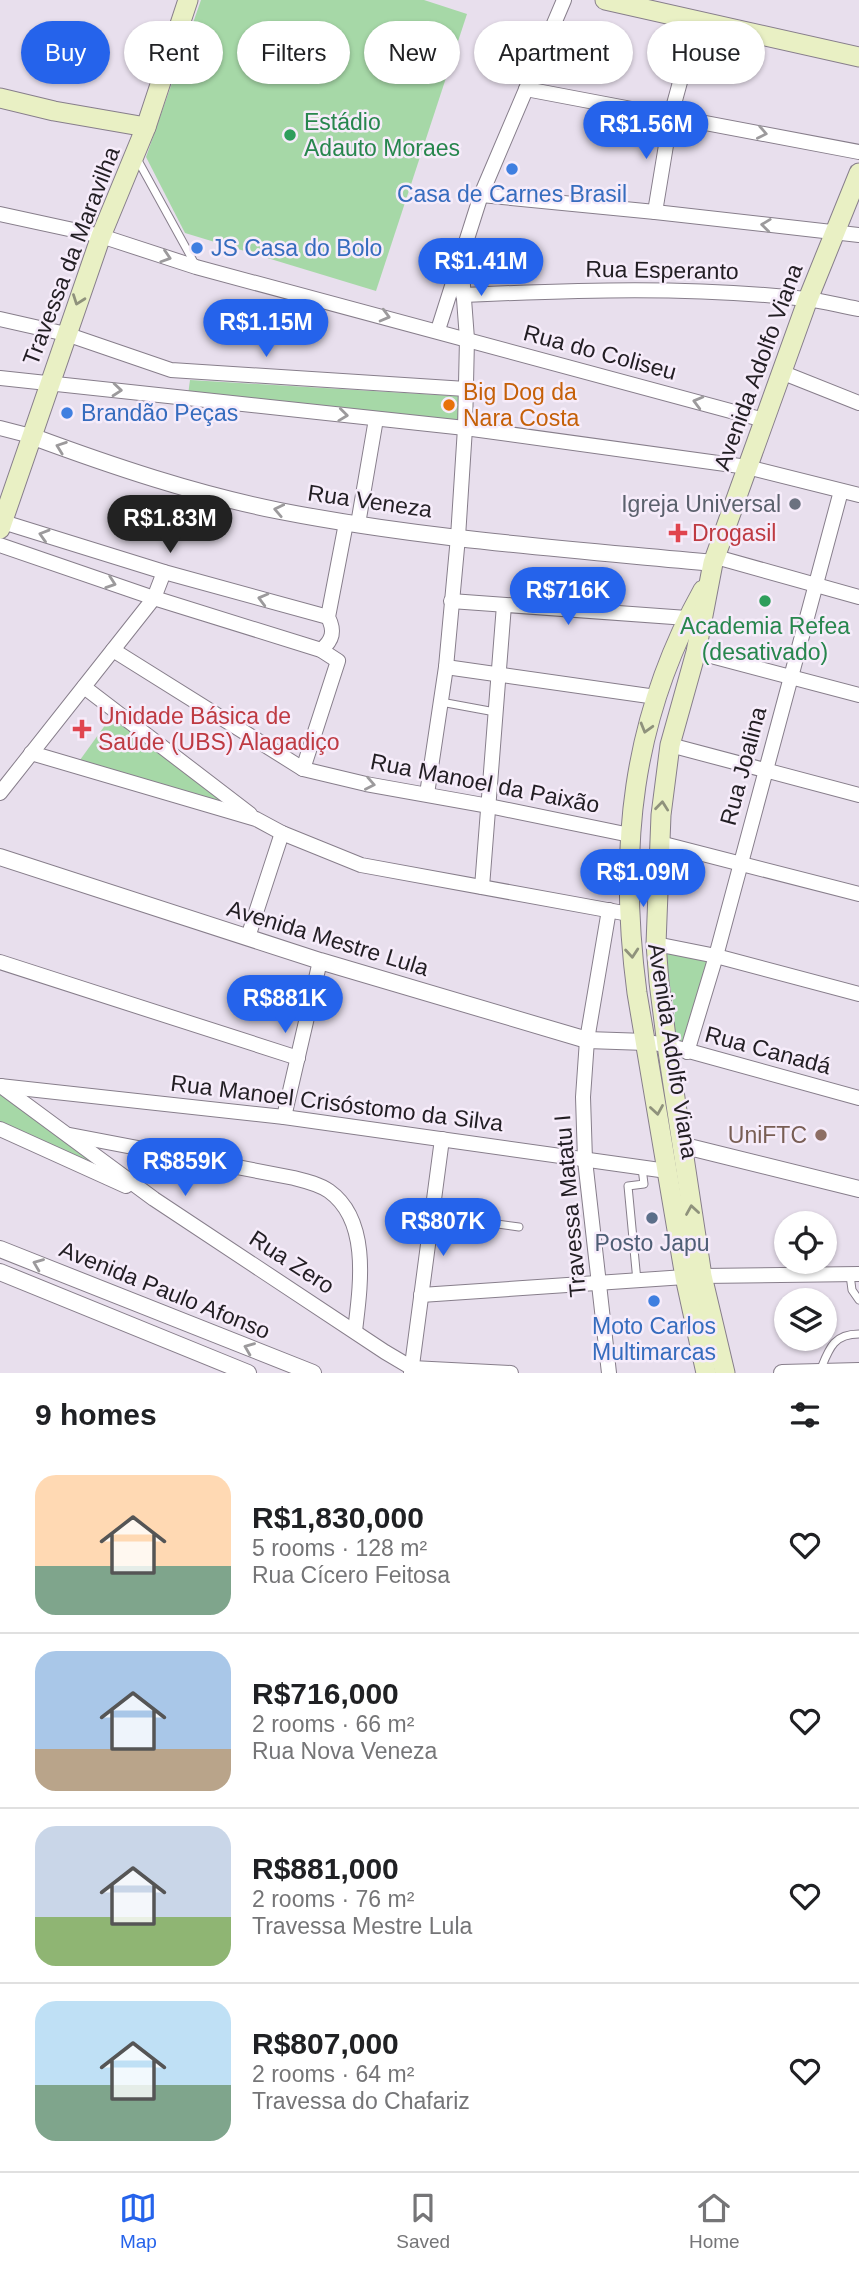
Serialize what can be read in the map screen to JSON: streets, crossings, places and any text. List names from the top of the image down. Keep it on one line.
{"streets":{"main road":["Travessa da Maravilha","Avenida Adolfo Viana"],"street":["Rua Esperanto","Rua do Coliseu","Rua Veneza","Rua Joalina","Rua Manoel da Paixão","Avenida Mestre Lula","Rua Canadá","Rua Manoel Crisóstomo da Silva","Travessa Matatu I","Rua Zero","Avenida Paulo Afonso"]},"crossings":[["Travessa da Maravilha","Rua do Coliseu"],["Travessa da Maravilha","Rua Veneza"],["Rua Esperanto","Avenida Adolfo Viana"],["Rua do Coliseu","Avenida Adolfo Viana"],["Avenida Adolfo Viana","Rua Veneza"],["Avenida Adolfo Viana","Rua Manoel da Paixão"],["Avenida Adolfo Viana","Avenida Mestre Lula"],["Avenida Adolfo Viana","Rua Canadá"],["Avenida Adolfo Viana","Rua Manoel Crisóstomo da Silva"],["Rua Joalina","Rua Canadá"],["Avenida Mestre Lula","Rua Canadá"],["Avenida Mestre Lula","Travessa Matatu I"],["Rua Manoel Crisóstomo da Silva","Travessa Matatu I"],["Rua Manoel Crisóstomo da Silva","Rua Zero"]],"places":{"other":["Estádio Adauto Moraes","Casa de Carnes Brasil","JS Casa do Bolo","Big Dog da Nara Costa","Brandão Peças","Igreja Universal","Academia Refea (desativado)","UniFTC","Posto Japu","Moto Carlos Multimarcas"],"health":["Drogasil","Unidade Básica de Saúde (UBS) Alagadiço"]},"page":{"chip":["Buy","Rent","Filters","New","Apartment","House"],"price":["R$1.56M","R$1.41M","R$1.15M","R$1.83M","R$716K","R$1.09M","R$881K","R$859K","R$807K"],"heading":"9 homes","list":[{"name":"R$1,830,000","note":"5 rooms · 128 m² · Rua Cícero Feitosa"},{"name":"R$716,000","note":"2 rooms · 66 m² · Rua Nova Veneza"},{"name":"R$881,000","note":"2 rooms · 76 m² · Travessa Mestre Lula"},{"name":"R$807,000","note":"2 rooms · 64 m² · Travessa do Chafariz"}],"tabs":["Map","Saved","Home"]}}
